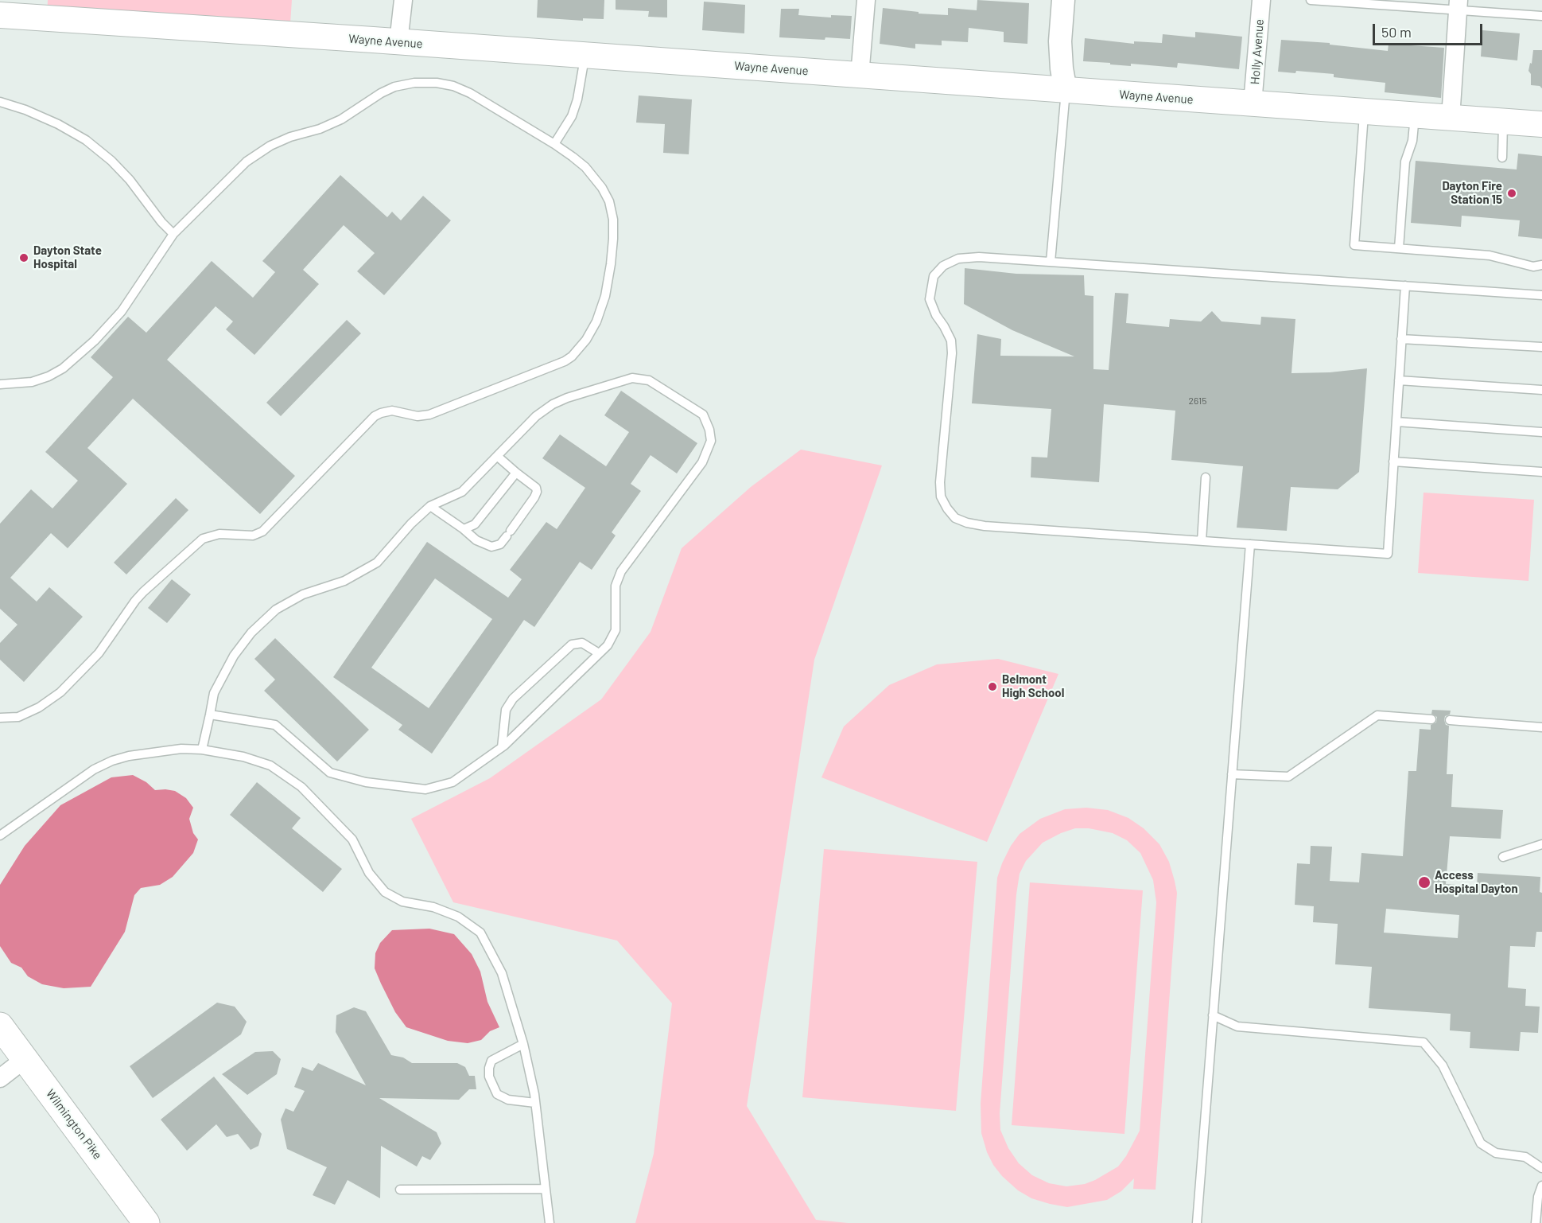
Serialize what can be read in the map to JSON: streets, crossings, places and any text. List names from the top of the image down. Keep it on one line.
{"streets":{"main road":["Wayne Avenue","Wilmington Pike"],"street":["Holly Avenue"]},"crossings":[["Wayne Avenue","Holly Avenue"]],"places":["Dayton Fire Station 15","Dayton State Hospital","Belmont High School","Access Hospital Dayton"],"house_numbers":["2615"],"scale_bar":"50 m"}
